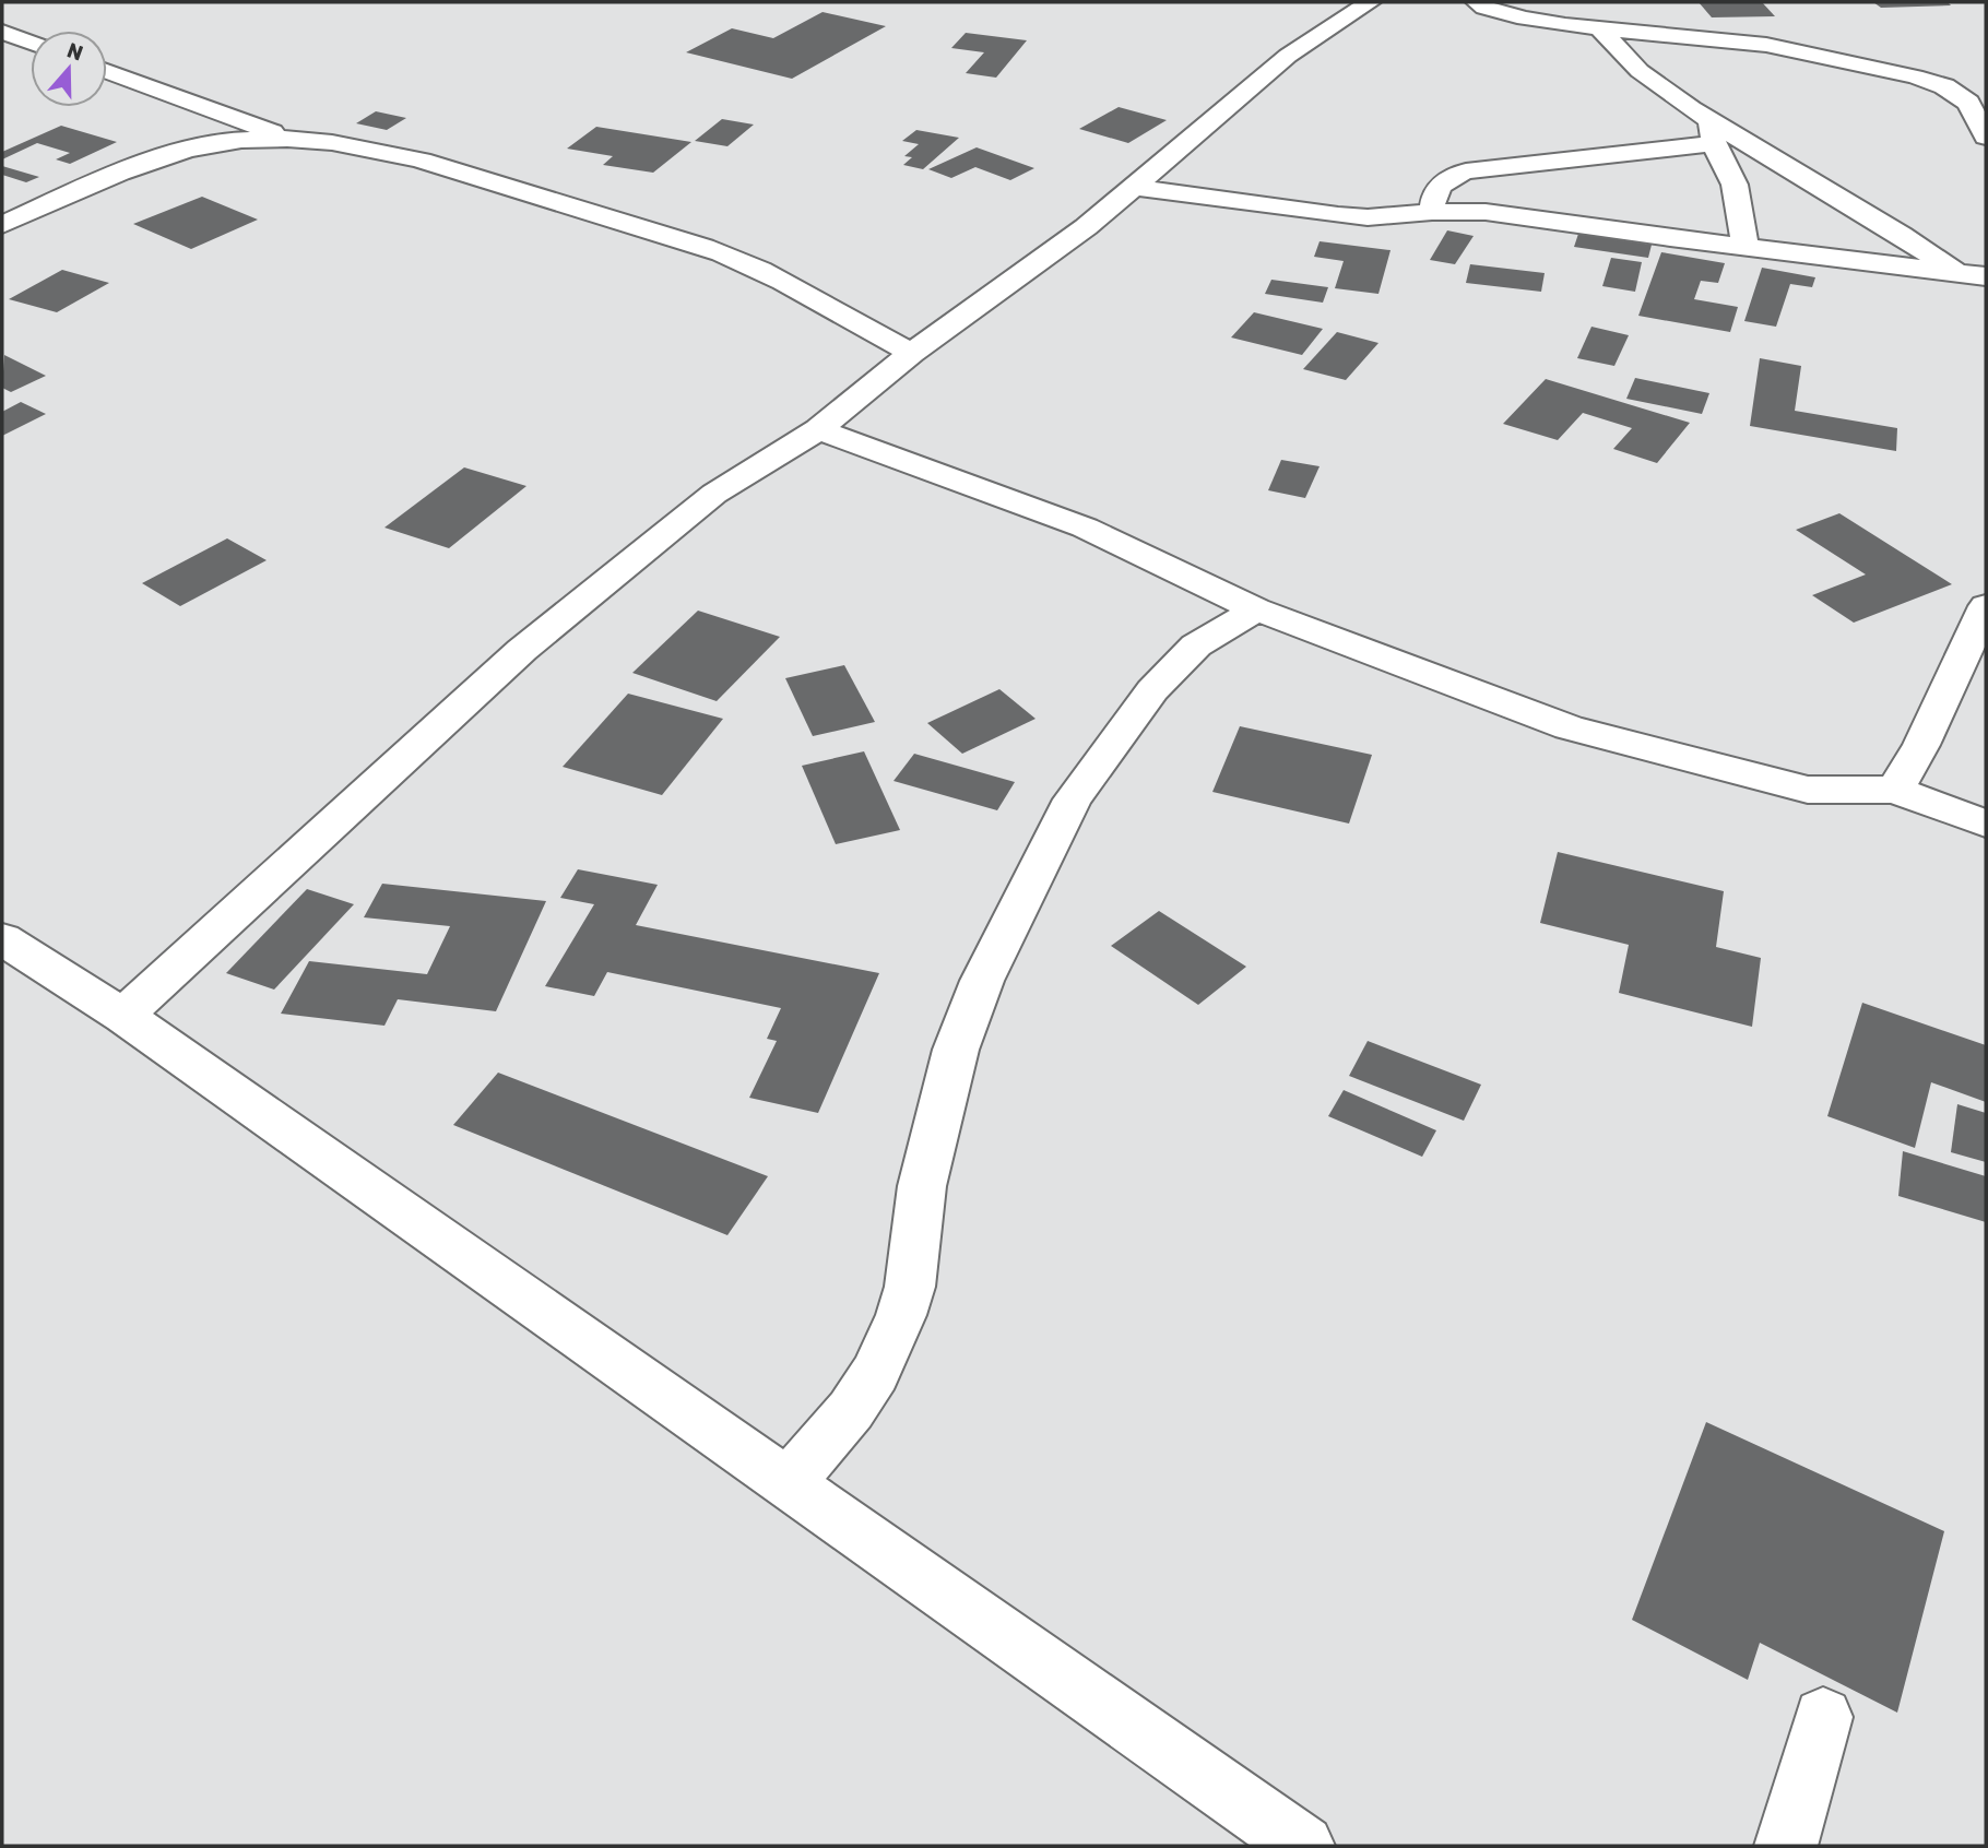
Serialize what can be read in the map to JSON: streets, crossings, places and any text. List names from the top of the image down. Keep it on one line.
{"north":"top"}
